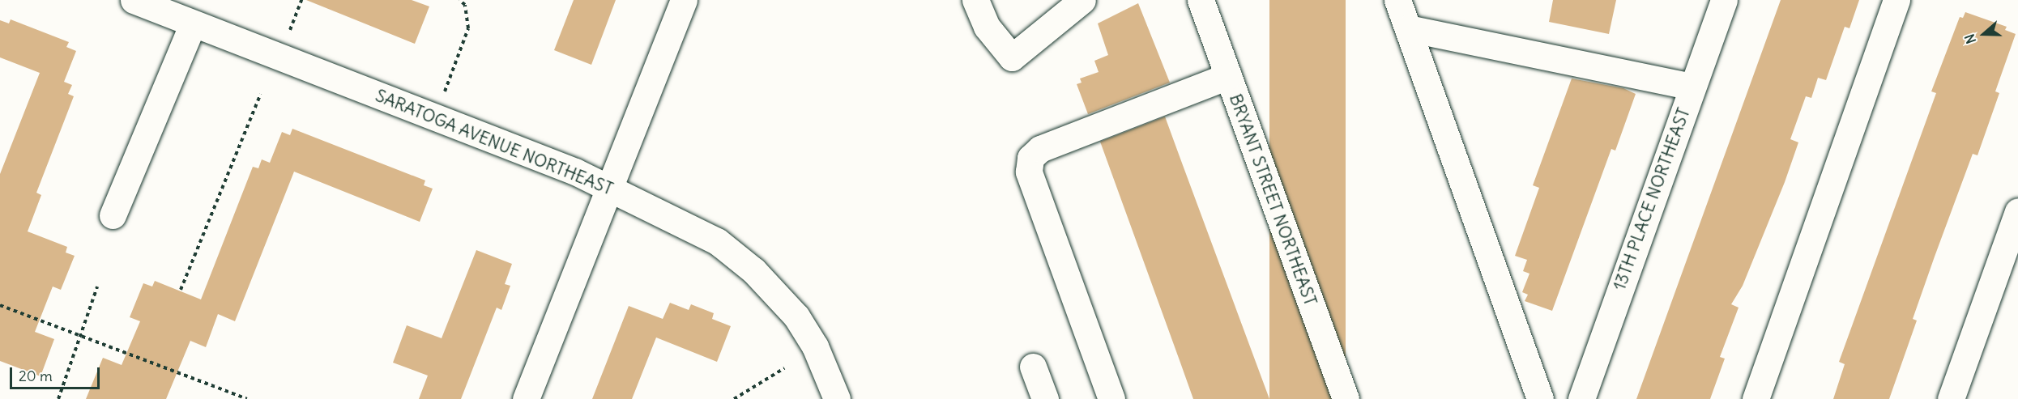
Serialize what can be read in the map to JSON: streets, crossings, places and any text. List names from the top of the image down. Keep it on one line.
{"streets":{"street":["SARATOGA AVENUE NORTHEAST","13TH PLACE NORTHEAST","BRYANT STREET NORTHEAST"]},"scale_bar":"20 m","north":"left"}
